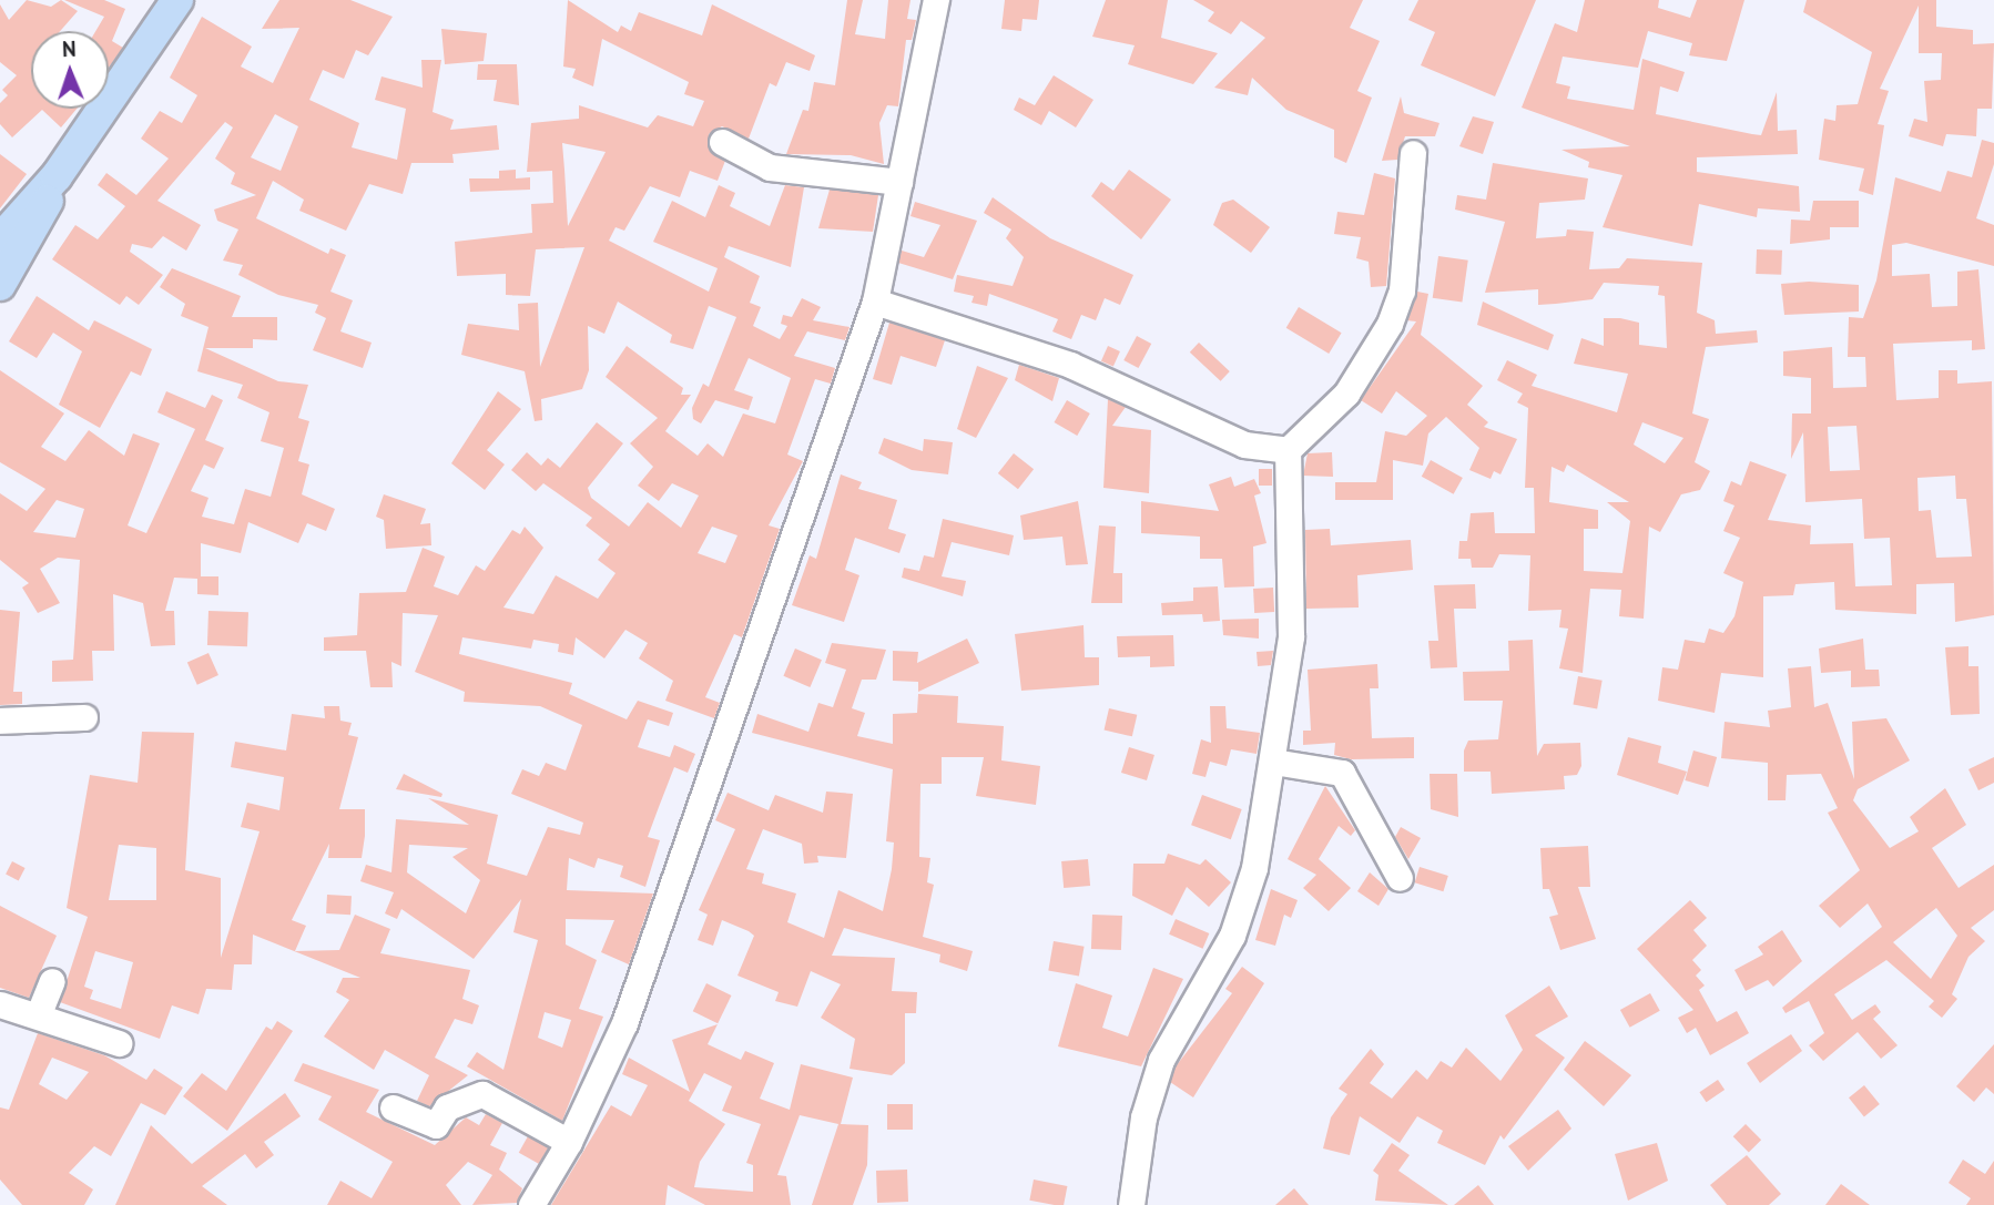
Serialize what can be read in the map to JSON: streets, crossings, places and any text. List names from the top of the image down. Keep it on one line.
{"north":"top"}
